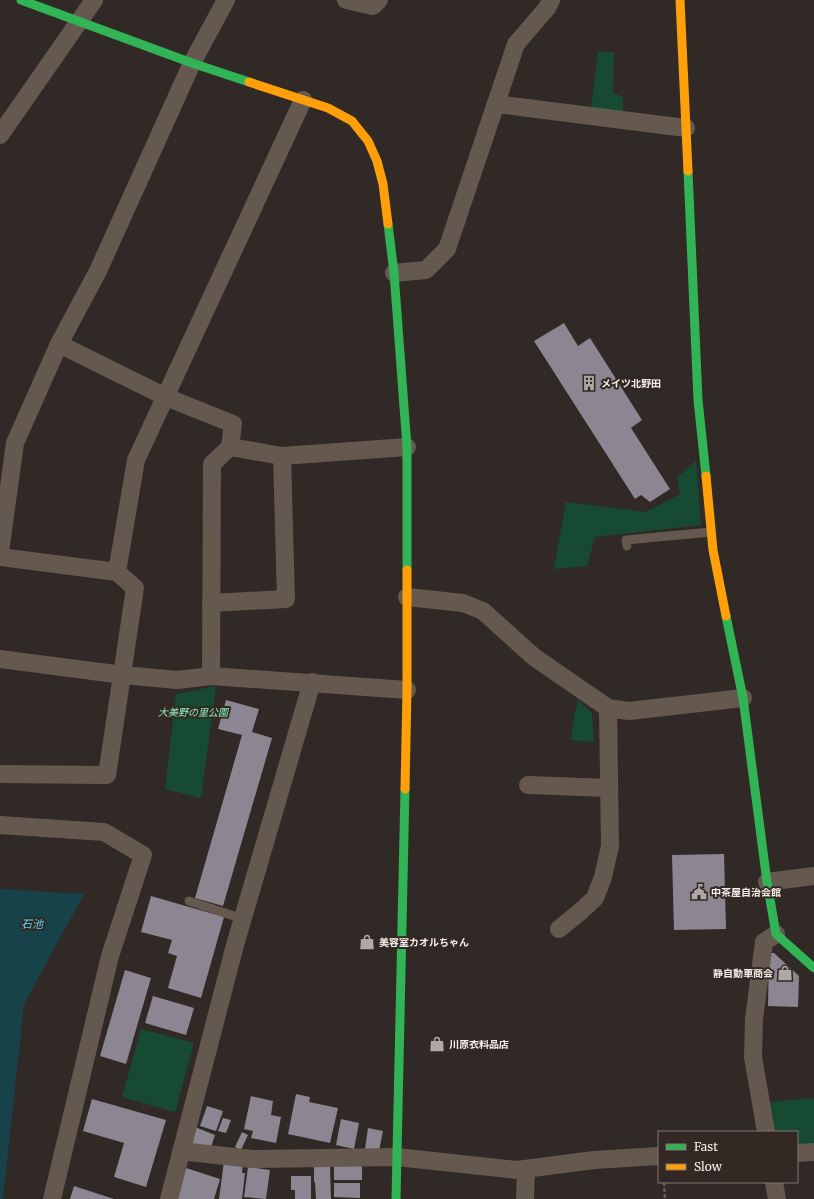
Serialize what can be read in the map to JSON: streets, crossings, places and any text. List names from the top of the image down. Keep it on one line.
{"water":["石池"],"parks":["大美野の里公園"],"places":{"building":["メイツ北野田"],"public building":["中茶屋自治会館"],"shop":["美容室カオルちゃん","静自動車商会","川原衣料品店"]},"legend":["Fast","Slow"]}
